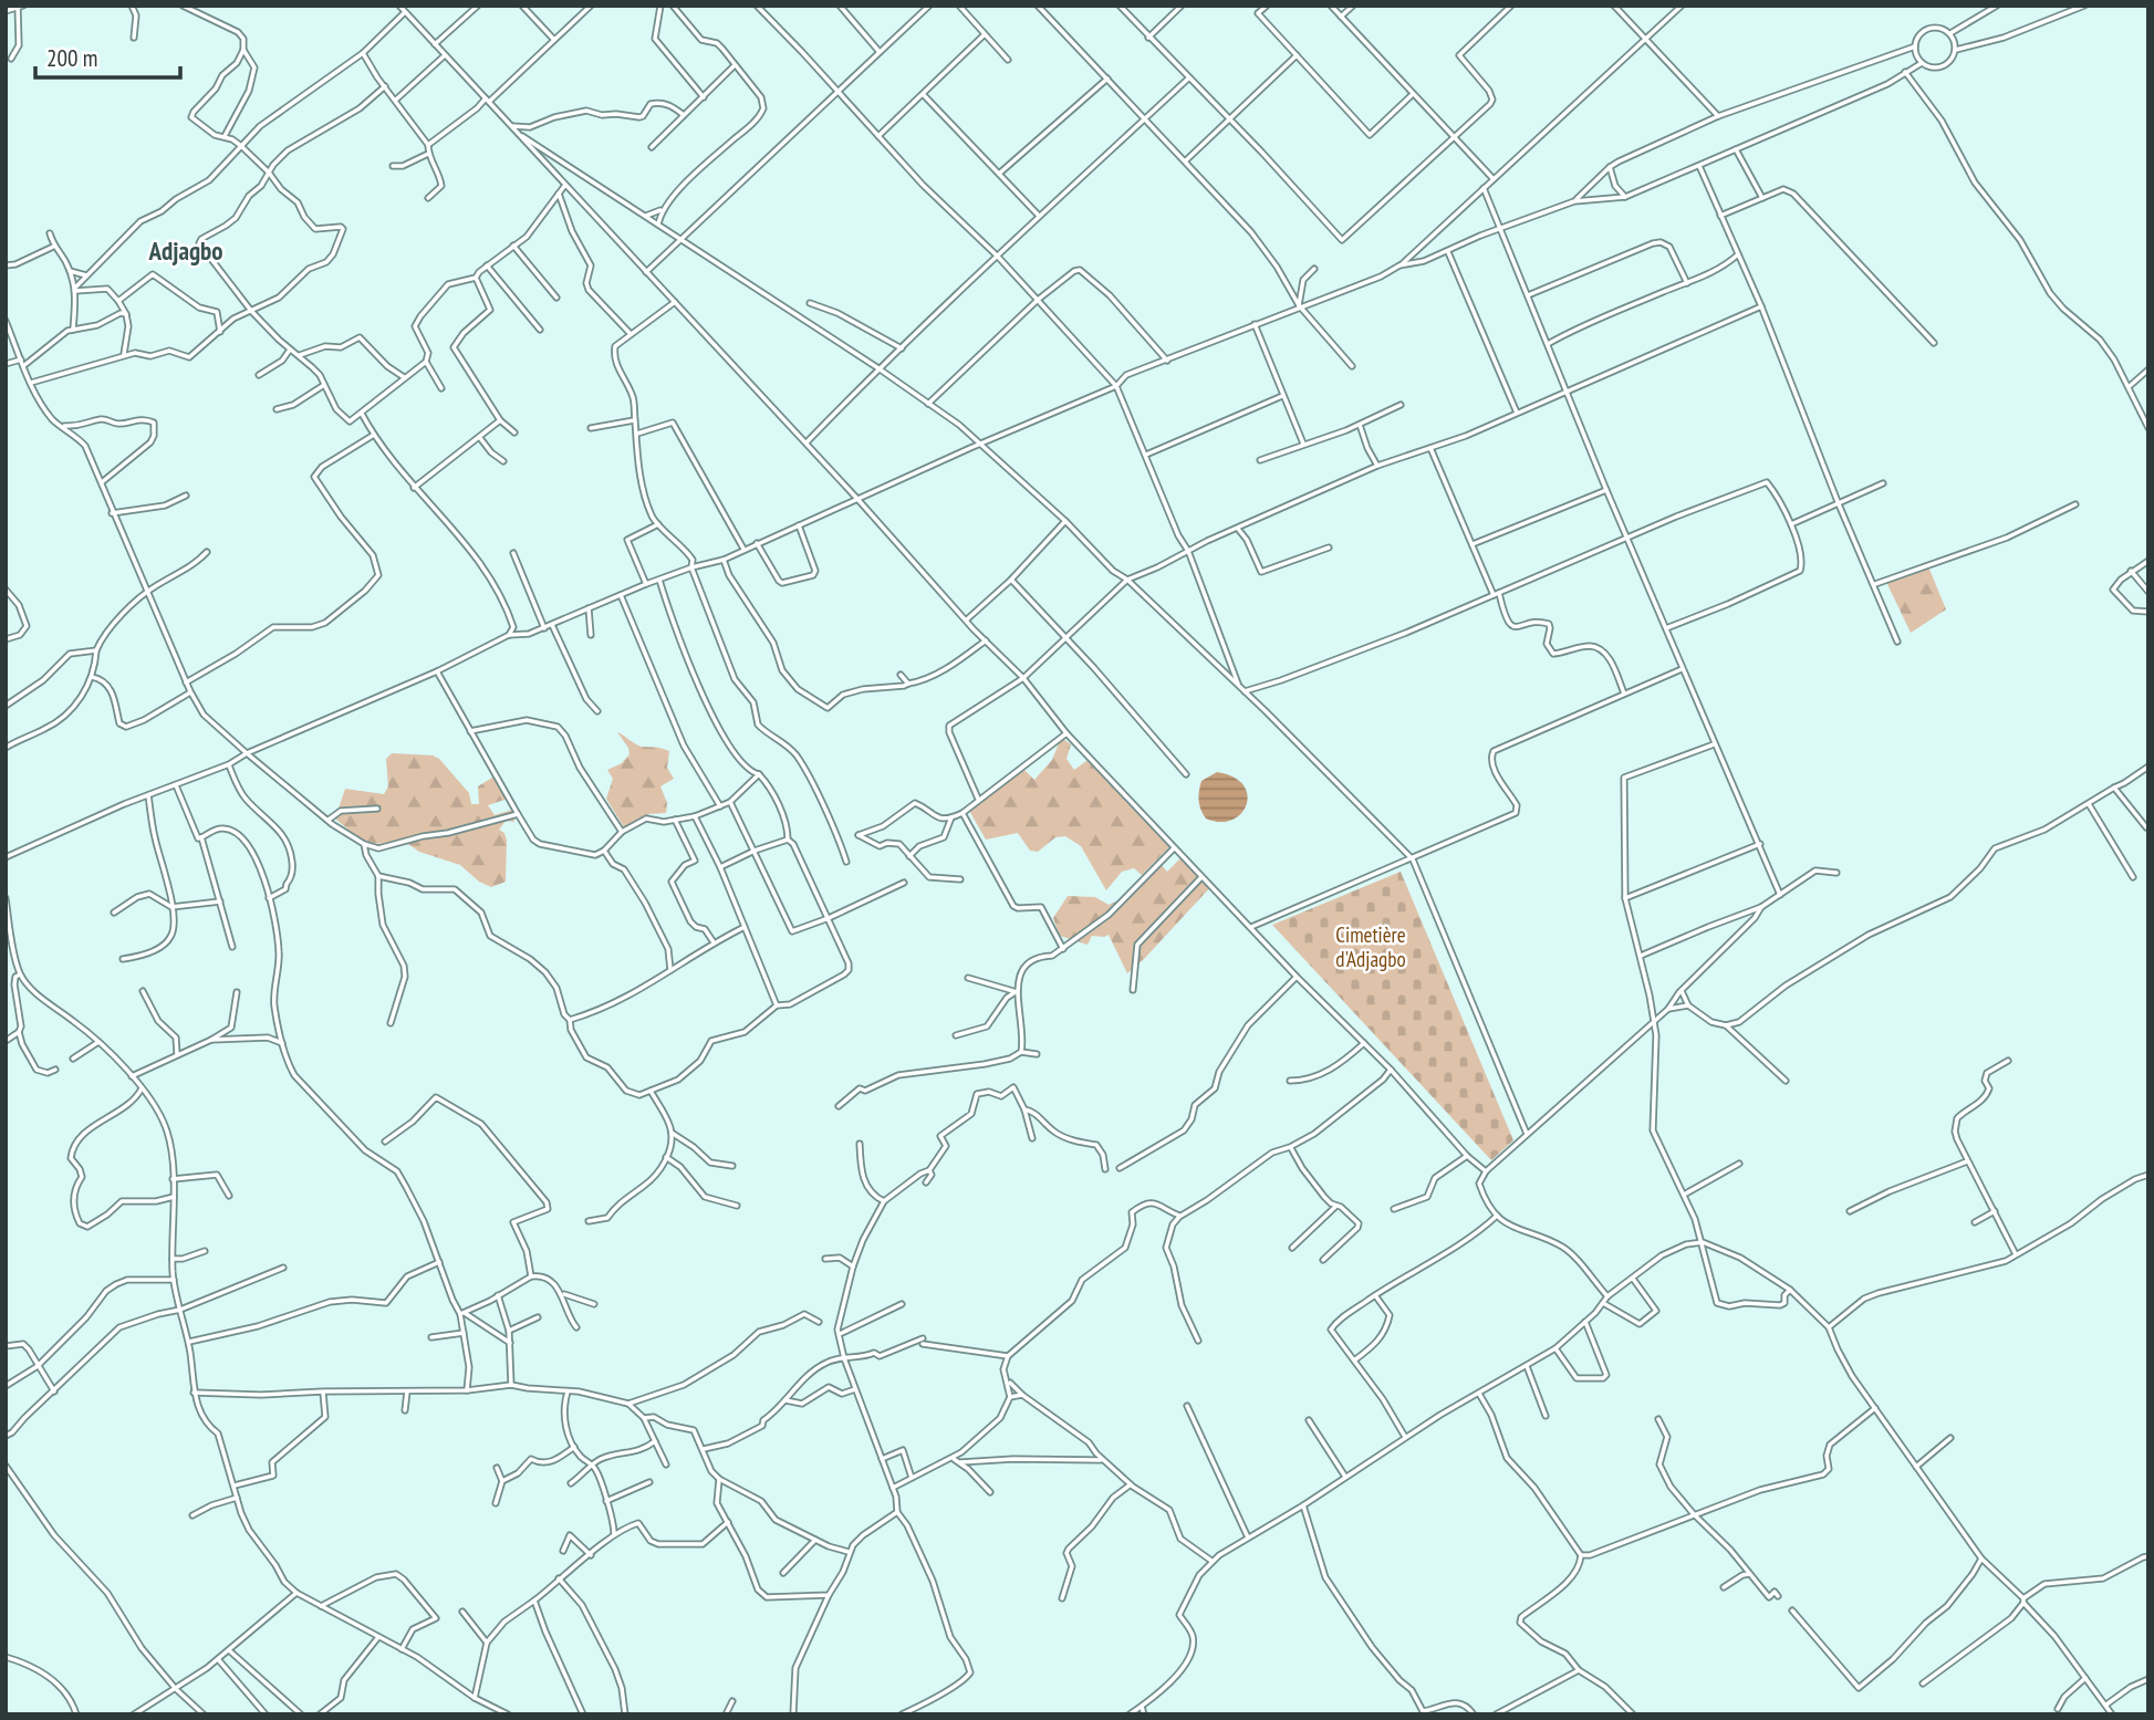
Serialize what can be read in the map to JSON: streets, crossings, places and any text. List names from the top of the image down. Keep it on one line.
{"districts":["Adjagbo"],"parks":["Cimetière d'Adjagbo"],"scale_bar":"200 m"}
